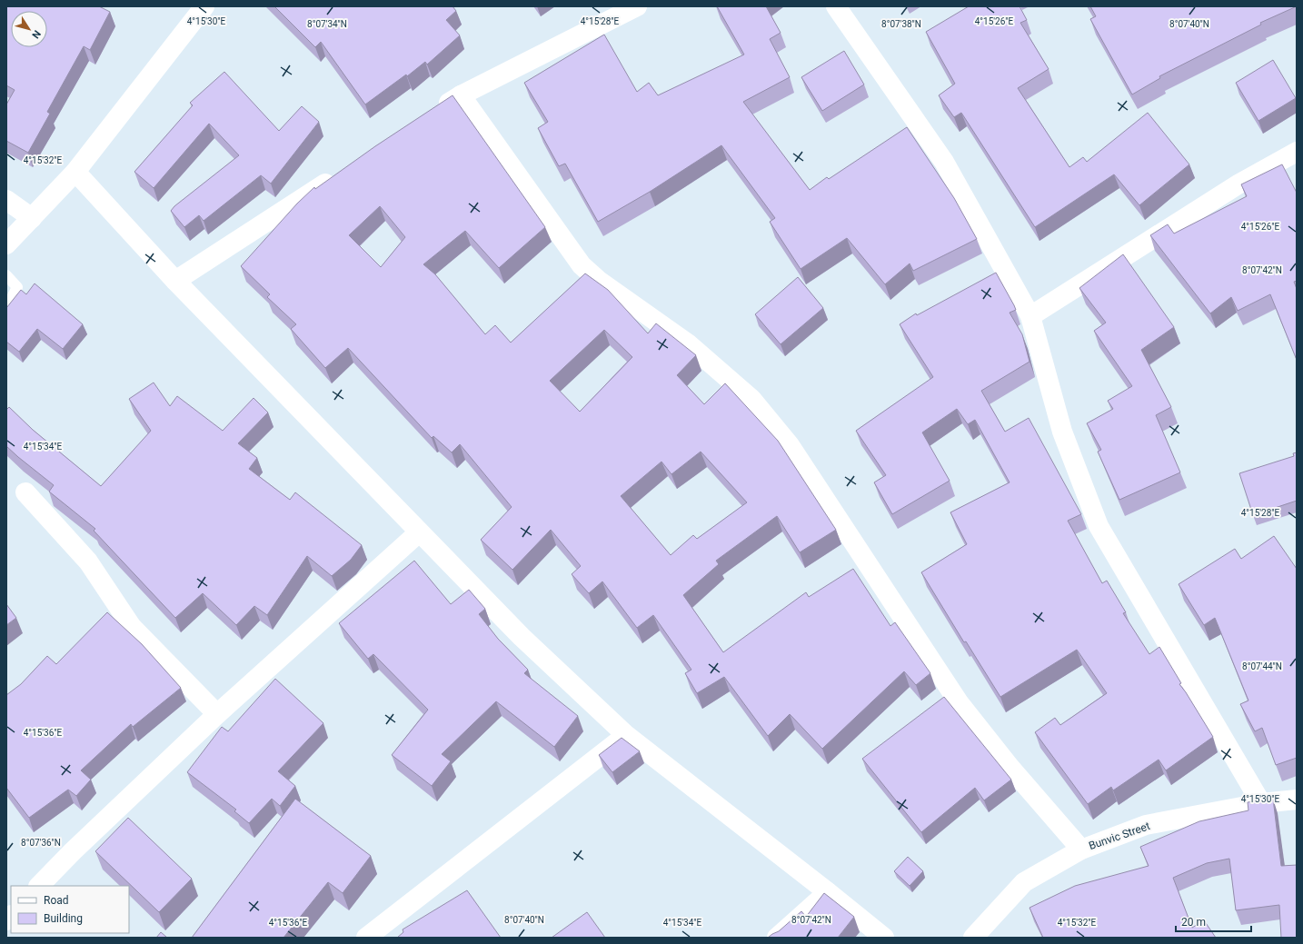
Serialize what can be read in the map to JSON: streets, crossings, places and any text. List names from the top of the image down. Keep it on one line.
{"streets":{"street":["Bunvic Street"]},"legend":["Road","Building"],"scale_bar":"20 m","north":"bottom right","coordinates":["4°15'30\"E","4°15'28\"E","4°15'26\"E","8°07'38\"N","8°07'40\"N","8°07'34\"N","4°15'32\"E","8°07'42\"N","4°15'34\"E","8°07'44\"N","4°15'36\"E","8°07'36\"N"]}
